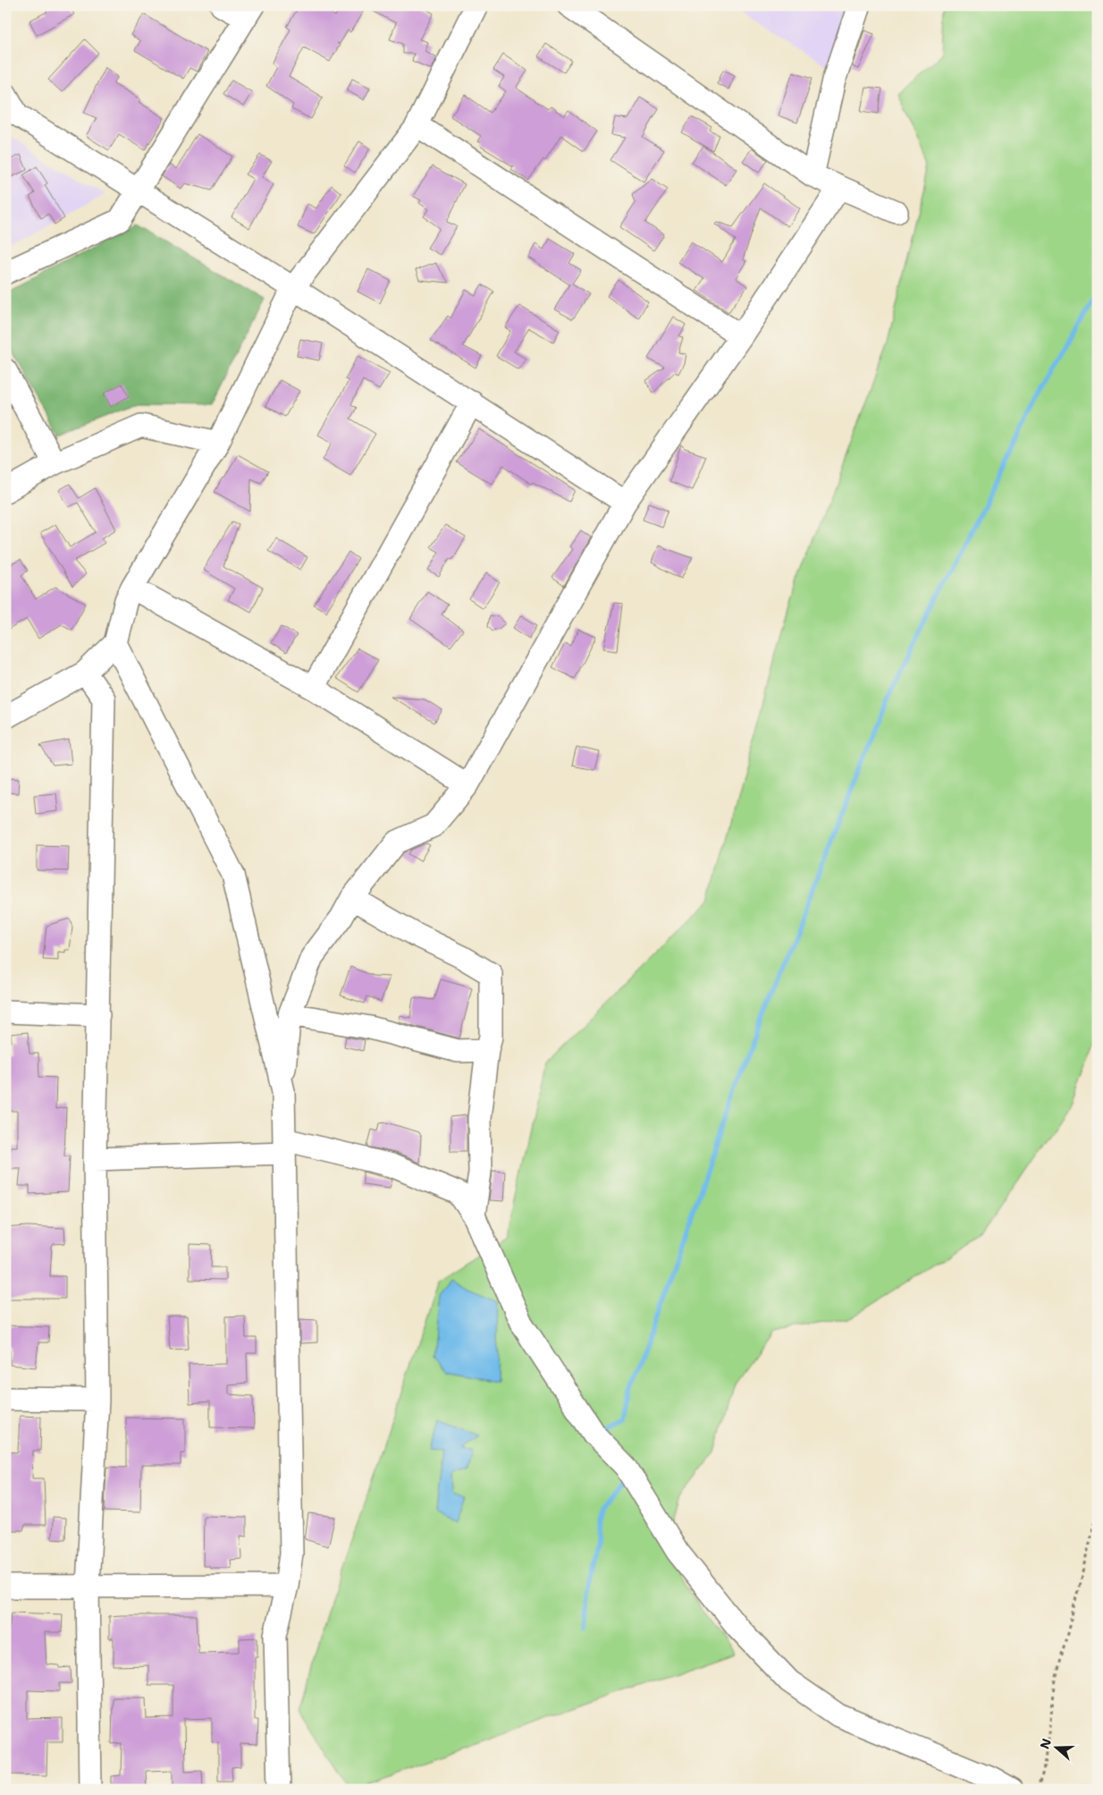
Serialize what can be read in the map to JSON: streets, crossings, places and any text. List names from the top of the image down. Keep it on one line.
{"north":"left"}
